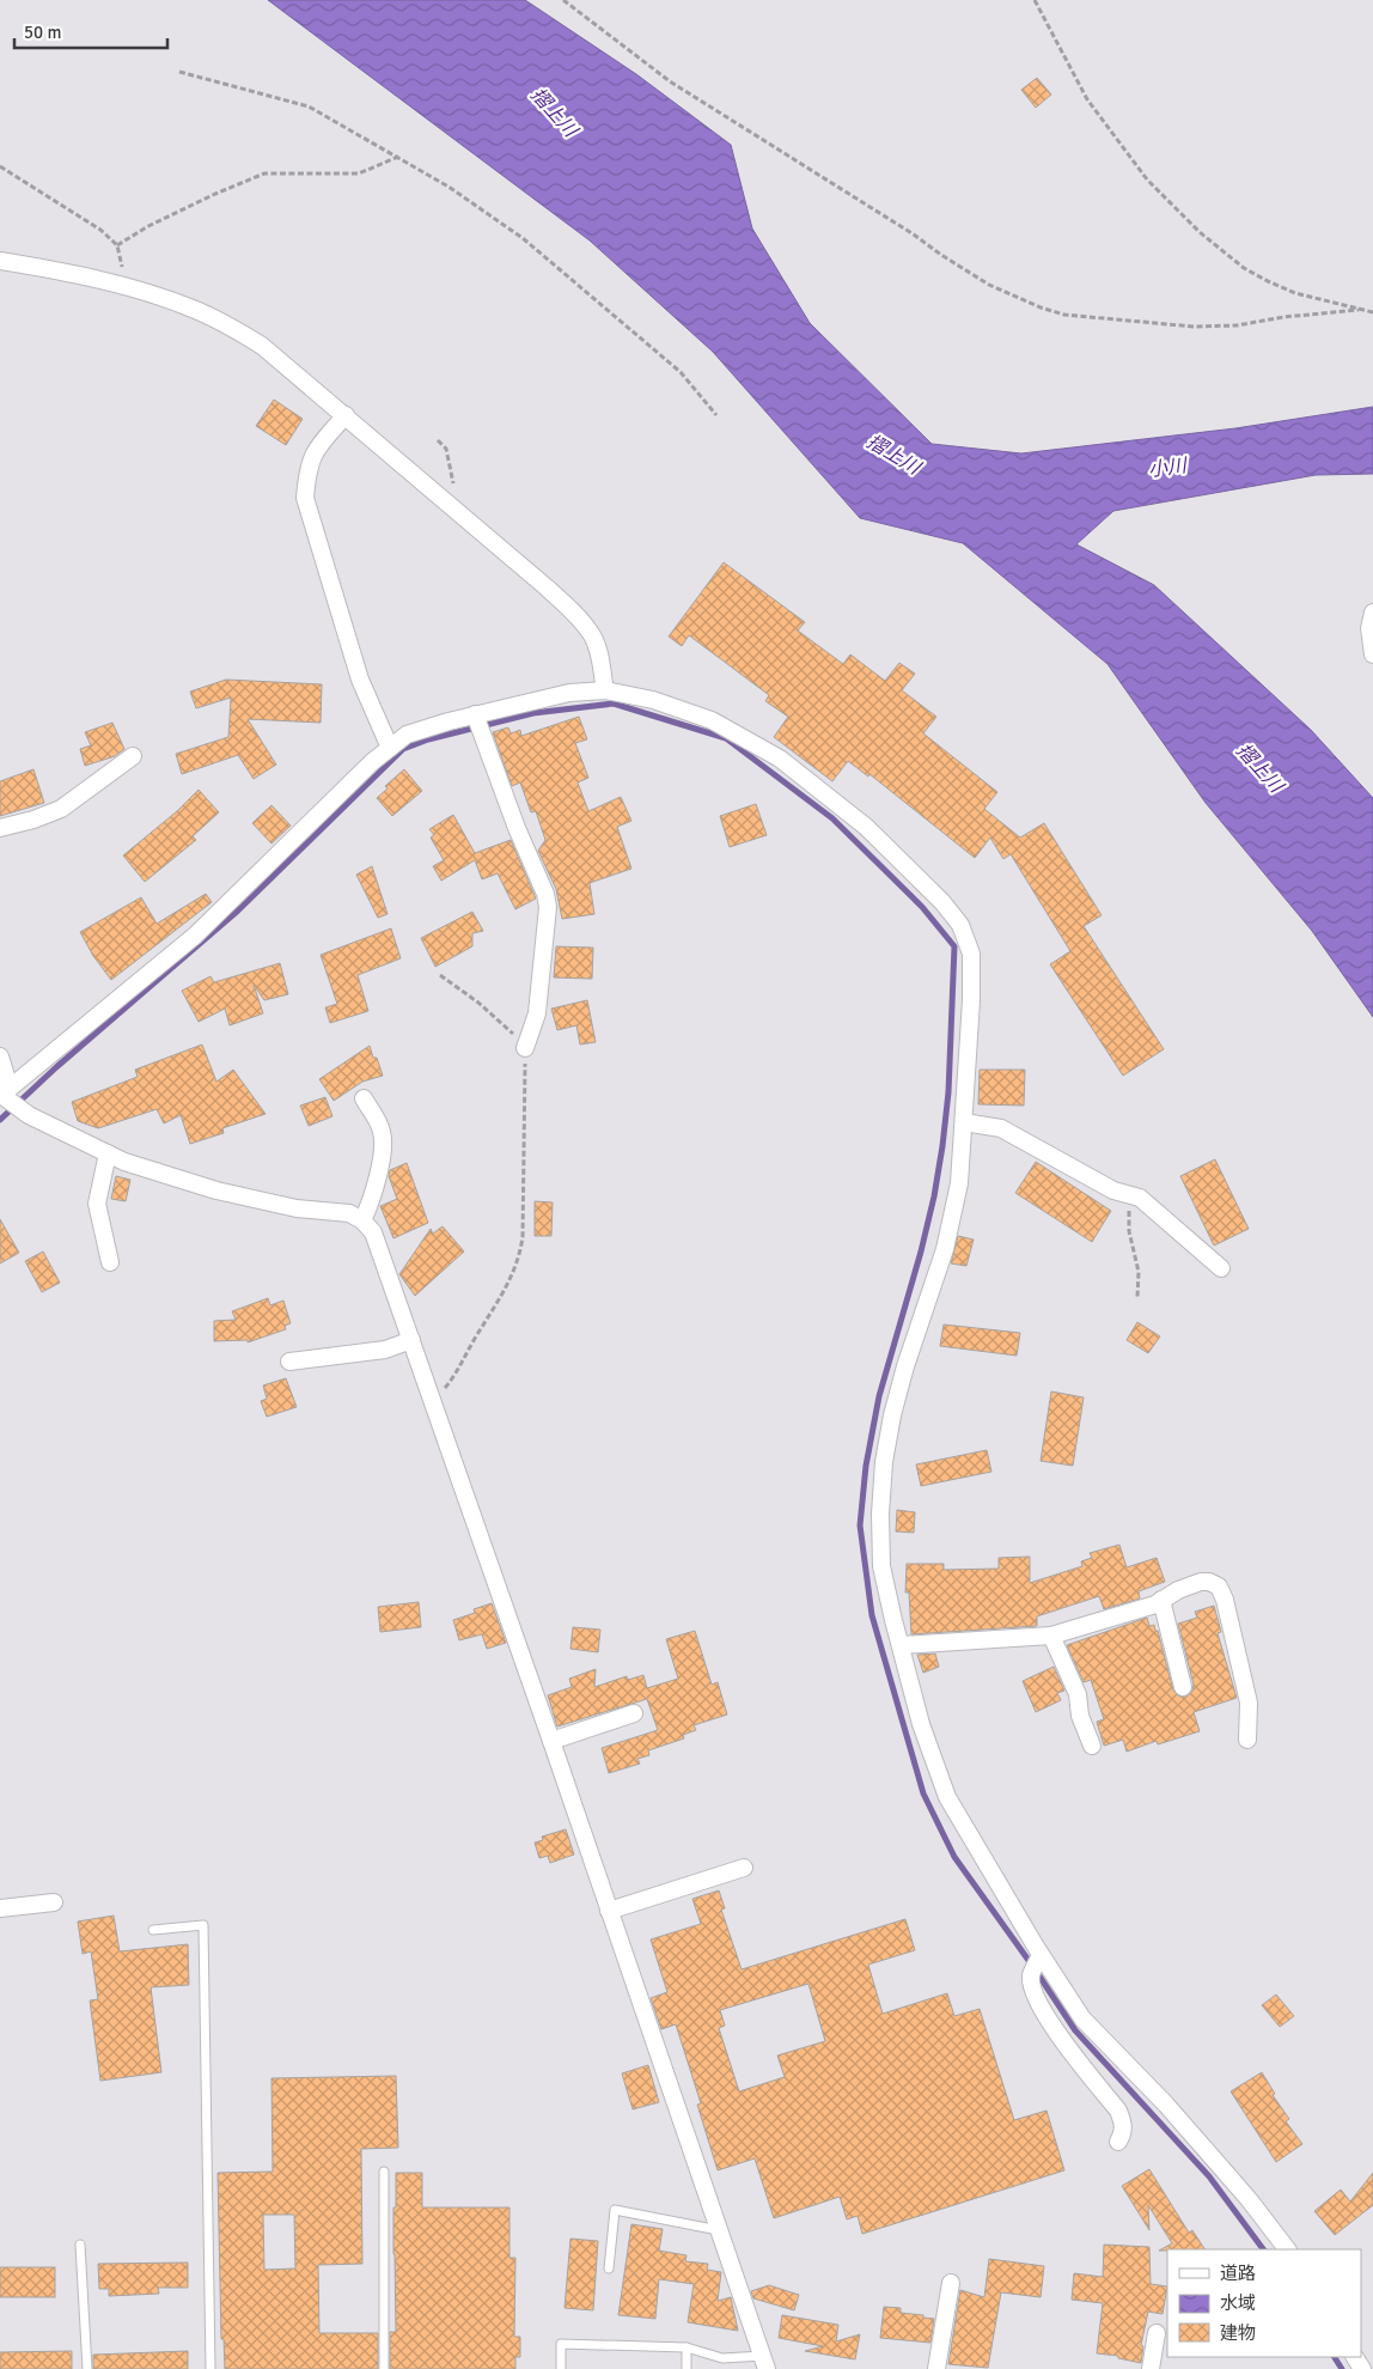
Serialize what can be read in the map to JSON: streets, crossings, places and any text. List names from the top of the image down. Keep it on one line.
{"water":["摺上川","小川"],"legend":["道路","水域","建物"],"scale_bar":"50 m"}
